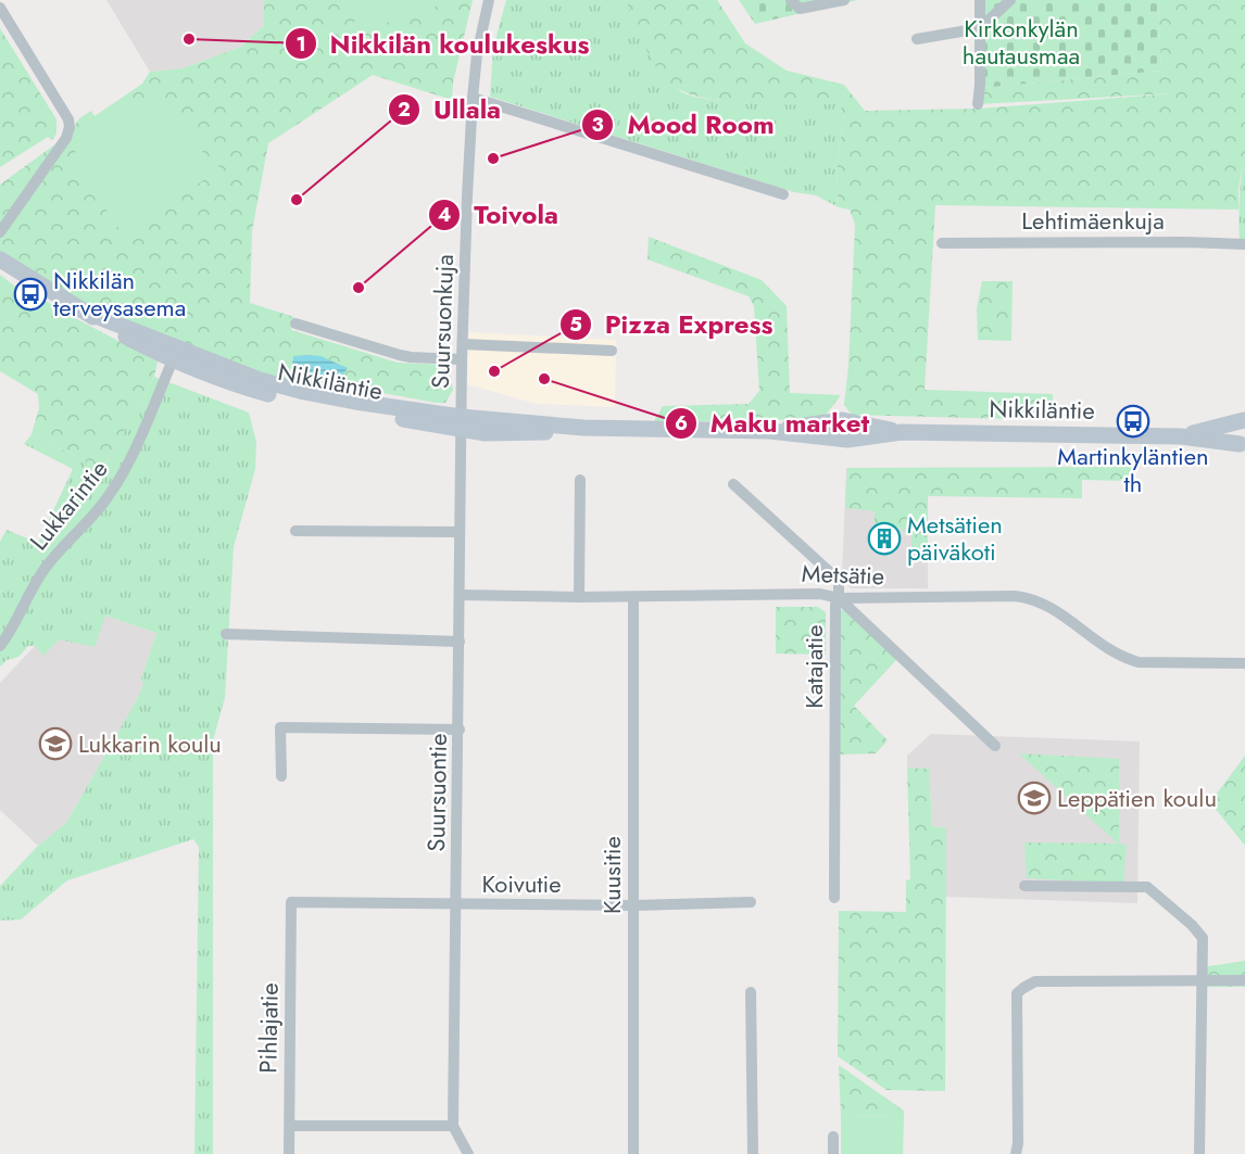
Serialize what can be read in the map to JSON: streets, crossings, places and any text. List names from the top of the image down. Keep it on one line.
{"streets":{"street":["Lehtimäenkuja","Suursuonkuja","Nikkiläntie","Lukkarintie","Metsätie","Katajatie","Suursuontie","Kuusitie","Koivutie","Pihlajatie"]},"crossings":[["Suursuonkuja","Nikkiläntie"],["Suursuonkuja","Suursuontie"],["Nikkiläntie","Lukkarintie"],["Nikkiläntie","Suursuontie"],["Metsätie","Katajatie"],["Metsätie","Suursuontie"],["Metsätie","Kuusitie"],["Suursuontie","Koivutie"],["Kuusitie","Koivutie"],["Koivutie","Pihlajatie"]],"parks":["Kirkonkylän hautausmaa"],"places":{"other":["Nikkilän koulukeskus","Mood Room","Ullala","Toivola","Pizza Express","Maku market"],"bus stop":["Nikkilän terveysasema","Martinkyläntien th"],"building":["Metsätien päiväkoti"],"school or university":["Lukkarin koulu","Leppätien koulu"]}}
